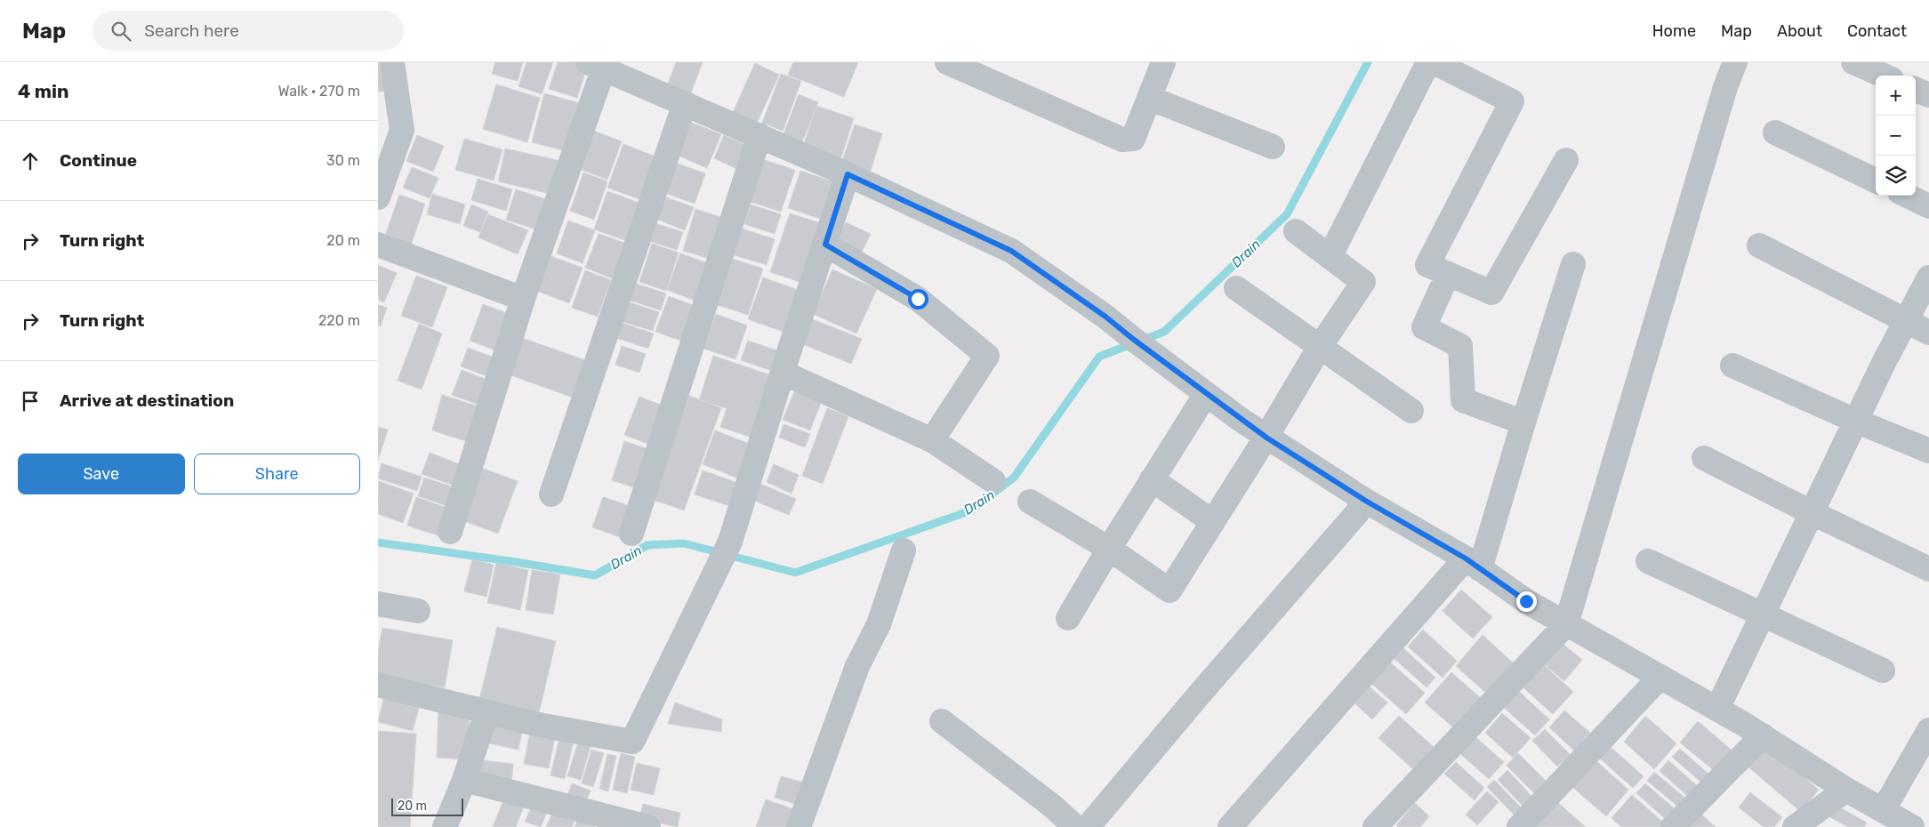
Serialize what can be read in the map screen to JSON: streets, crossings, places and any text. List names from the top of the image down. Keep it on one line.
{"water":["Drain"],"scale_bar":"20 m","page":{"header":"Map","search":"Search here","nav":["Home","Map","About","Contact"],"heading":["4 min","Walk · 270 m"],"map_buttons":["+","−"],"list":[["Continue","30 m"],["Turn right","20 m"],["Turn right","220 m"],"Arrive at destination"],"buttons":["Save","Share"],"scale":"20 m"}}
